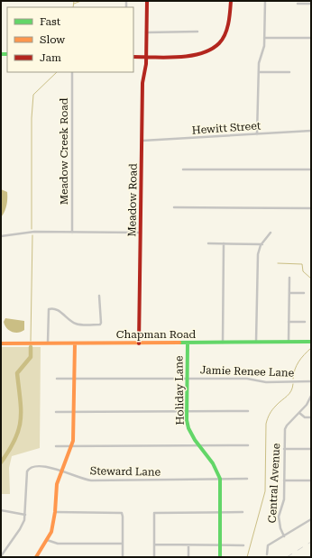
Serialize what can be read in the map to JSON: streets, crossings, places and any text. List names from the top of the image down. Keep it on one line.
{"streets":{"street":["Hewitt Street","Meadow Creek Road","Meadow Road","Chapman Road","Jamie Renee Lane","Holiday Lane","Steward Lane","Central Avenue"]},"crossings":[["Hewitt Street","Meadow Road"],["Meadow Road","Chapman Road"],["Chapman Road","Holiday Lane"],["Jamie Renee Lane","Holiday Lane"],["Holiday Lane","Steward Lane"]],"legend":["Fast","Slow","Jam"]}
